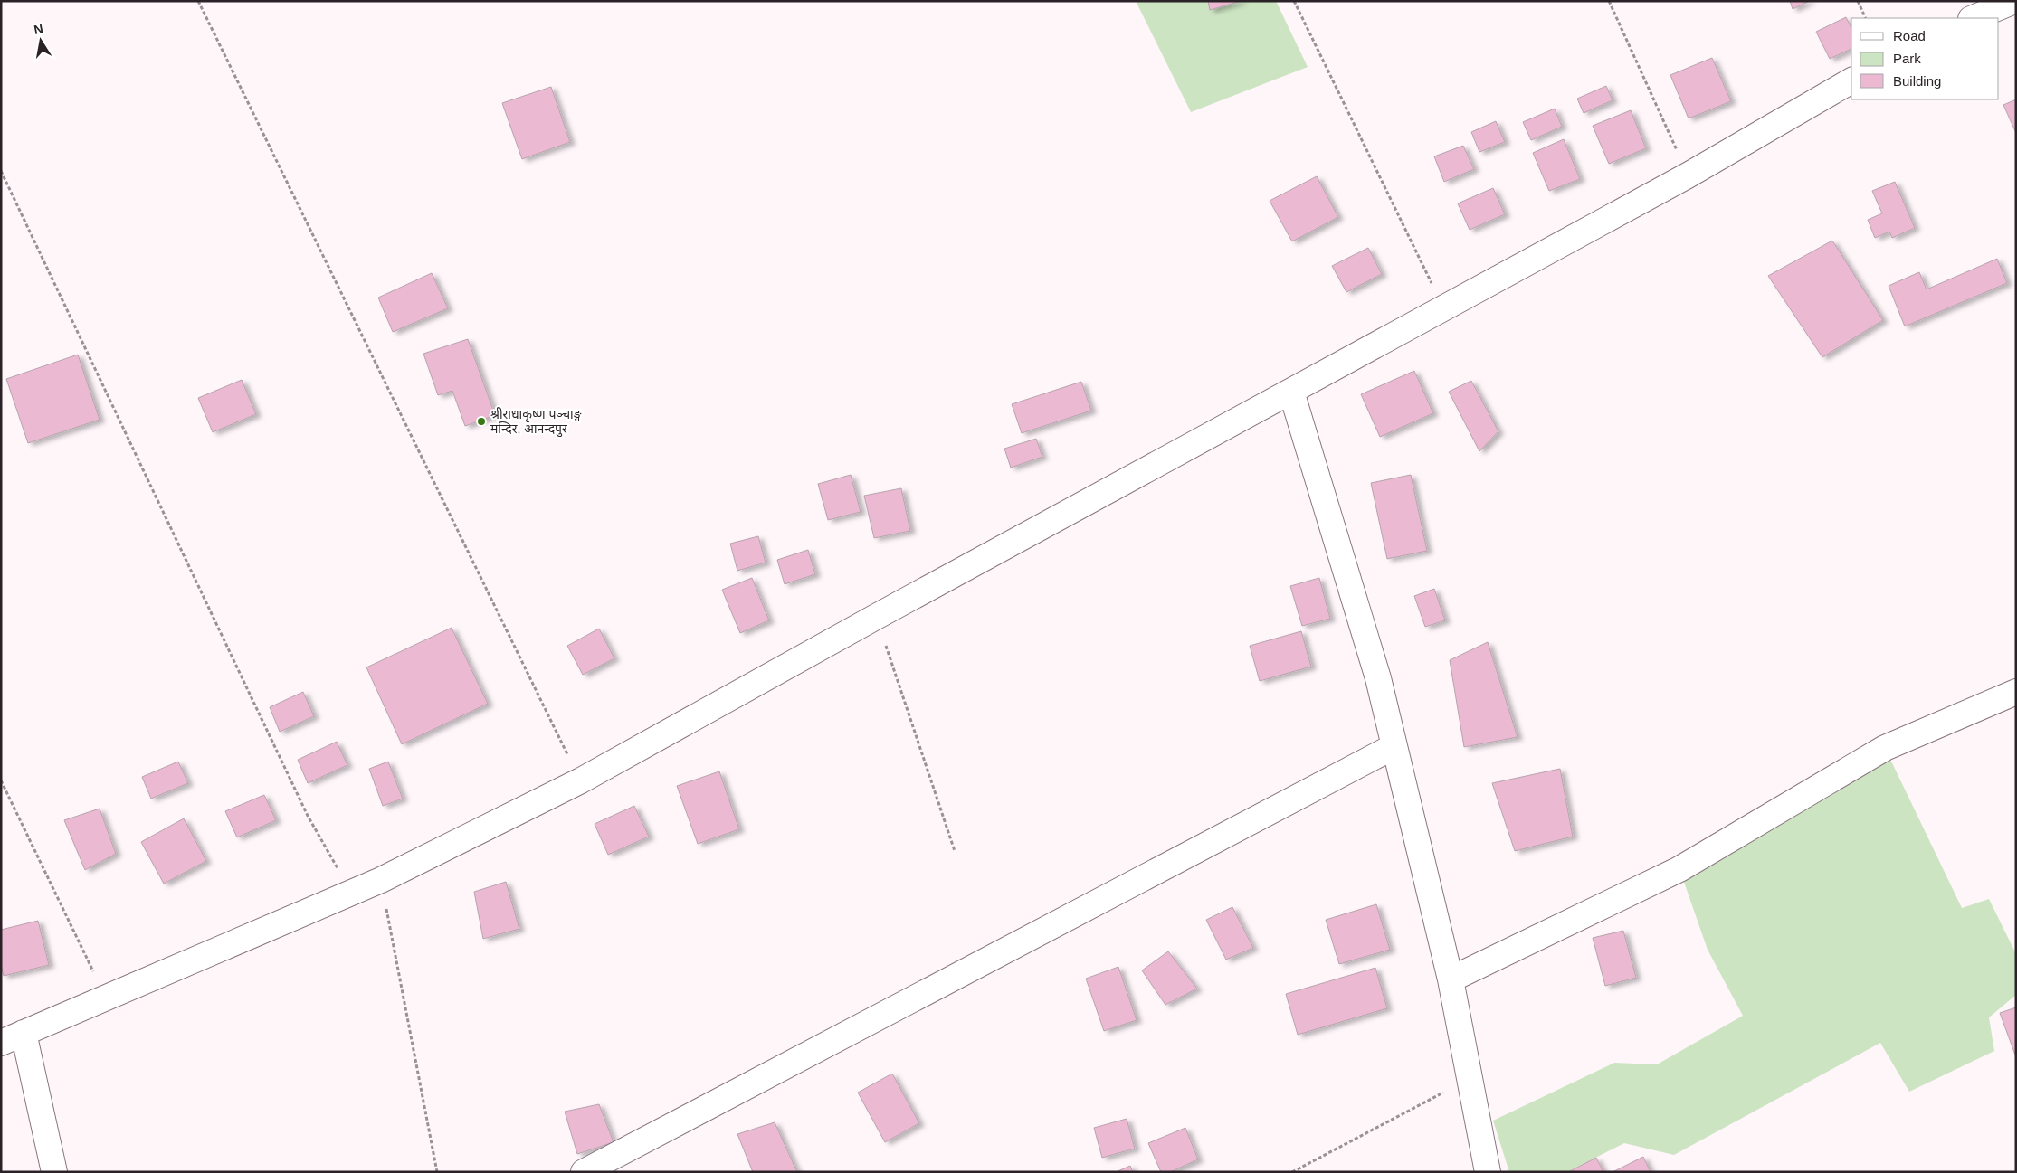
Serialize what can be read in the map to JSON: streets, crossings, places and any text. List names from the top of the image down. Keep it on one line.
{"places":["श्रीराधाकृष्ण पञ्चाङ्ग मन्दिर, आनन्दपुर"],"legend":["Road","Park","Building"],"north":"top"}
